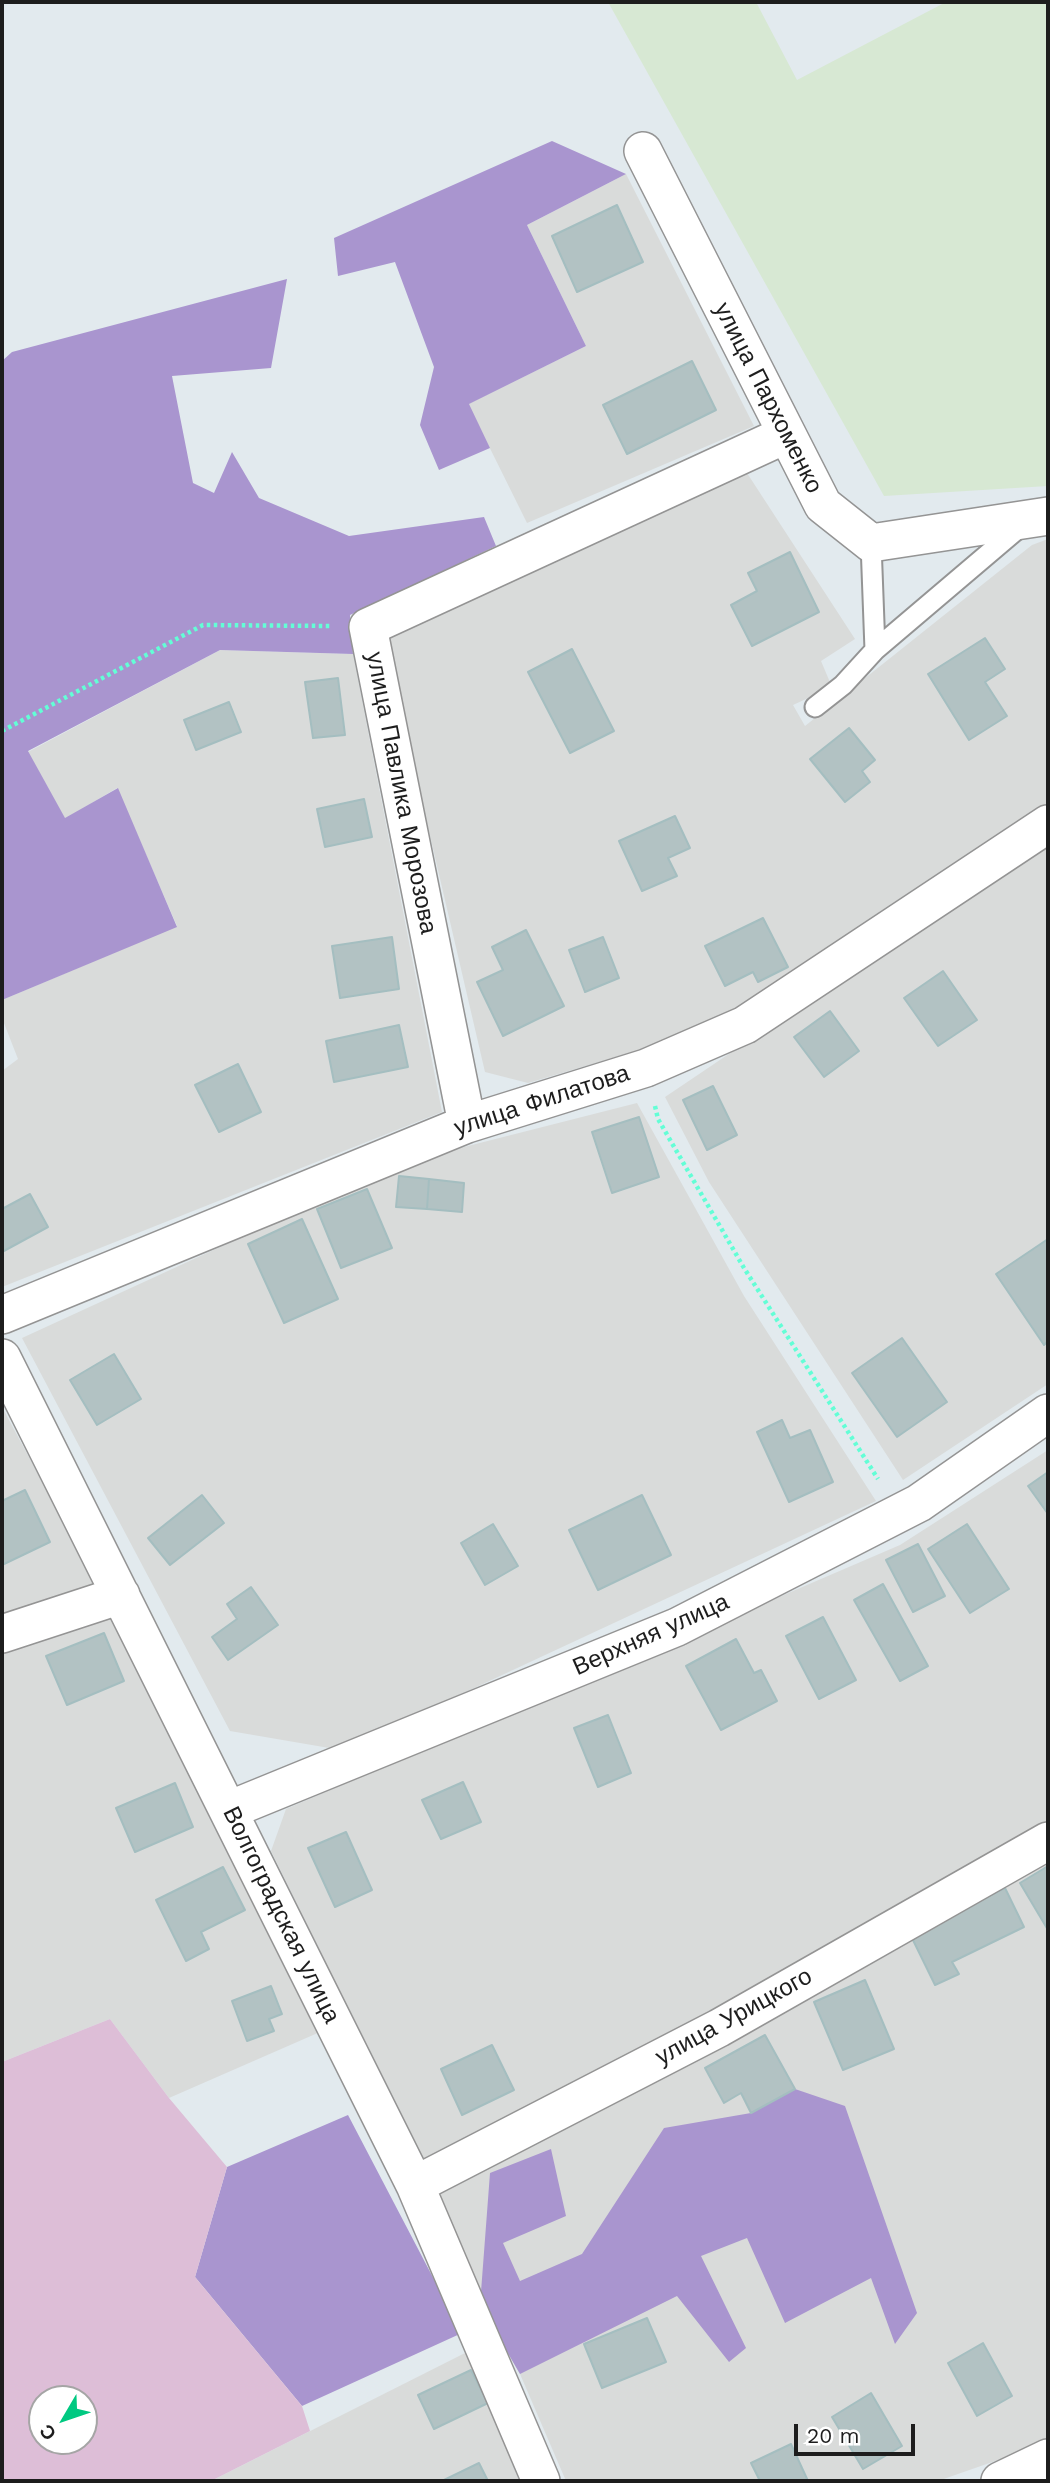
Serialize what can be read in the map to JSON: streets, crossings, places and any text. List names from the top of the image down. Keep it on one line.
{"streets":{"street":["улица Пархоменко","улица Павлика Морозова","улица Филатова","Верхняя улица","Волгоградская улица","улица Урицкого"]},"crossings":[["улица Пархоменко","улица Павлика Морозова"],["улица Павлика Морозова","улица Филатова"],["Верхняя улица","Волгоградская улица"],["Волгоградская улица","улица Урицкого"]],"scale_bar":"20 m","north":"bottom left"}
